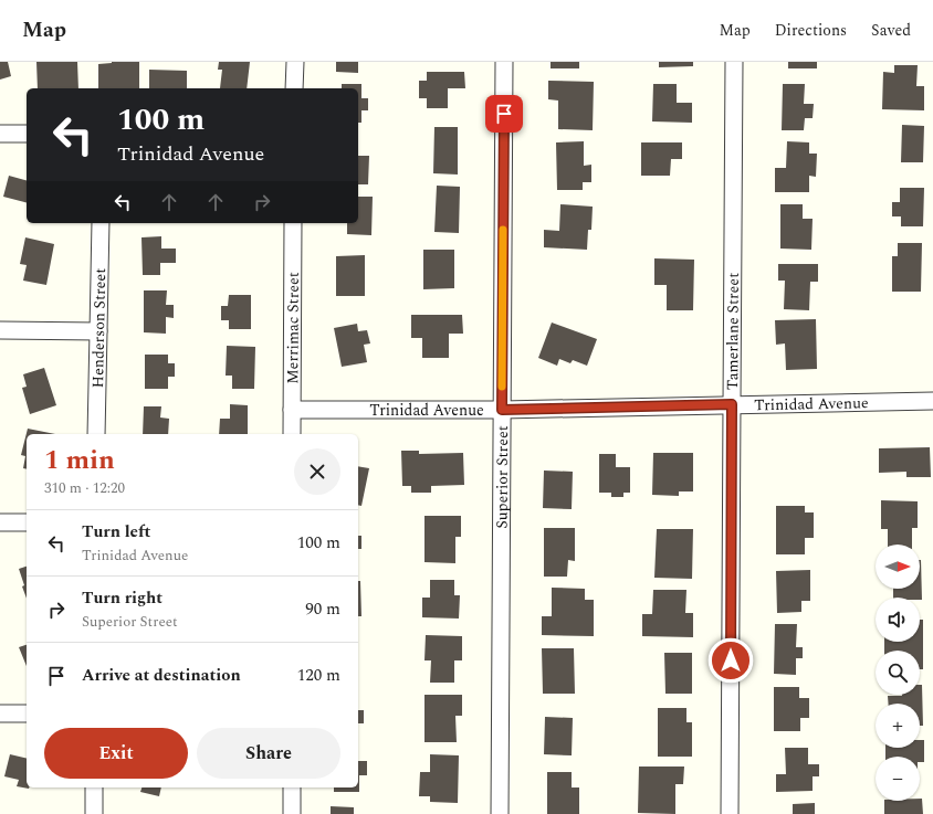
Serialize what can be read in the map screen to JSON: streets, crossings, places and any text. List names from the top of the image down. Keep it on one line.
{"streets":{"street":["Merrimac Street","Henderson Street","Tamerlane Street","Trinidad Avenue","Superior Street"]},"crossings":[["Merrimac Street","Trinidad Avenue"],["Tamerlane Street","Trinidad Avenue"],["Trinidad Avenue","Superior Street"]],"north":"right","page":{"header":"Map","nav":["Map","Directions","Saved"],"turn":["100 m","Trinidad Avenue"],"heading":["1 min","310 m · 12:20"],"list":[{"name":"Turn left","note":"Trinidad Avenue","value":"100 m"},{"name":"Turn right","note":"Superior Street","value":"90 m"},{"name":"Arrive at destination","value":"120 m"}],"map_buttons":["+","−"],"buttons":["Exit","Share"]}}
